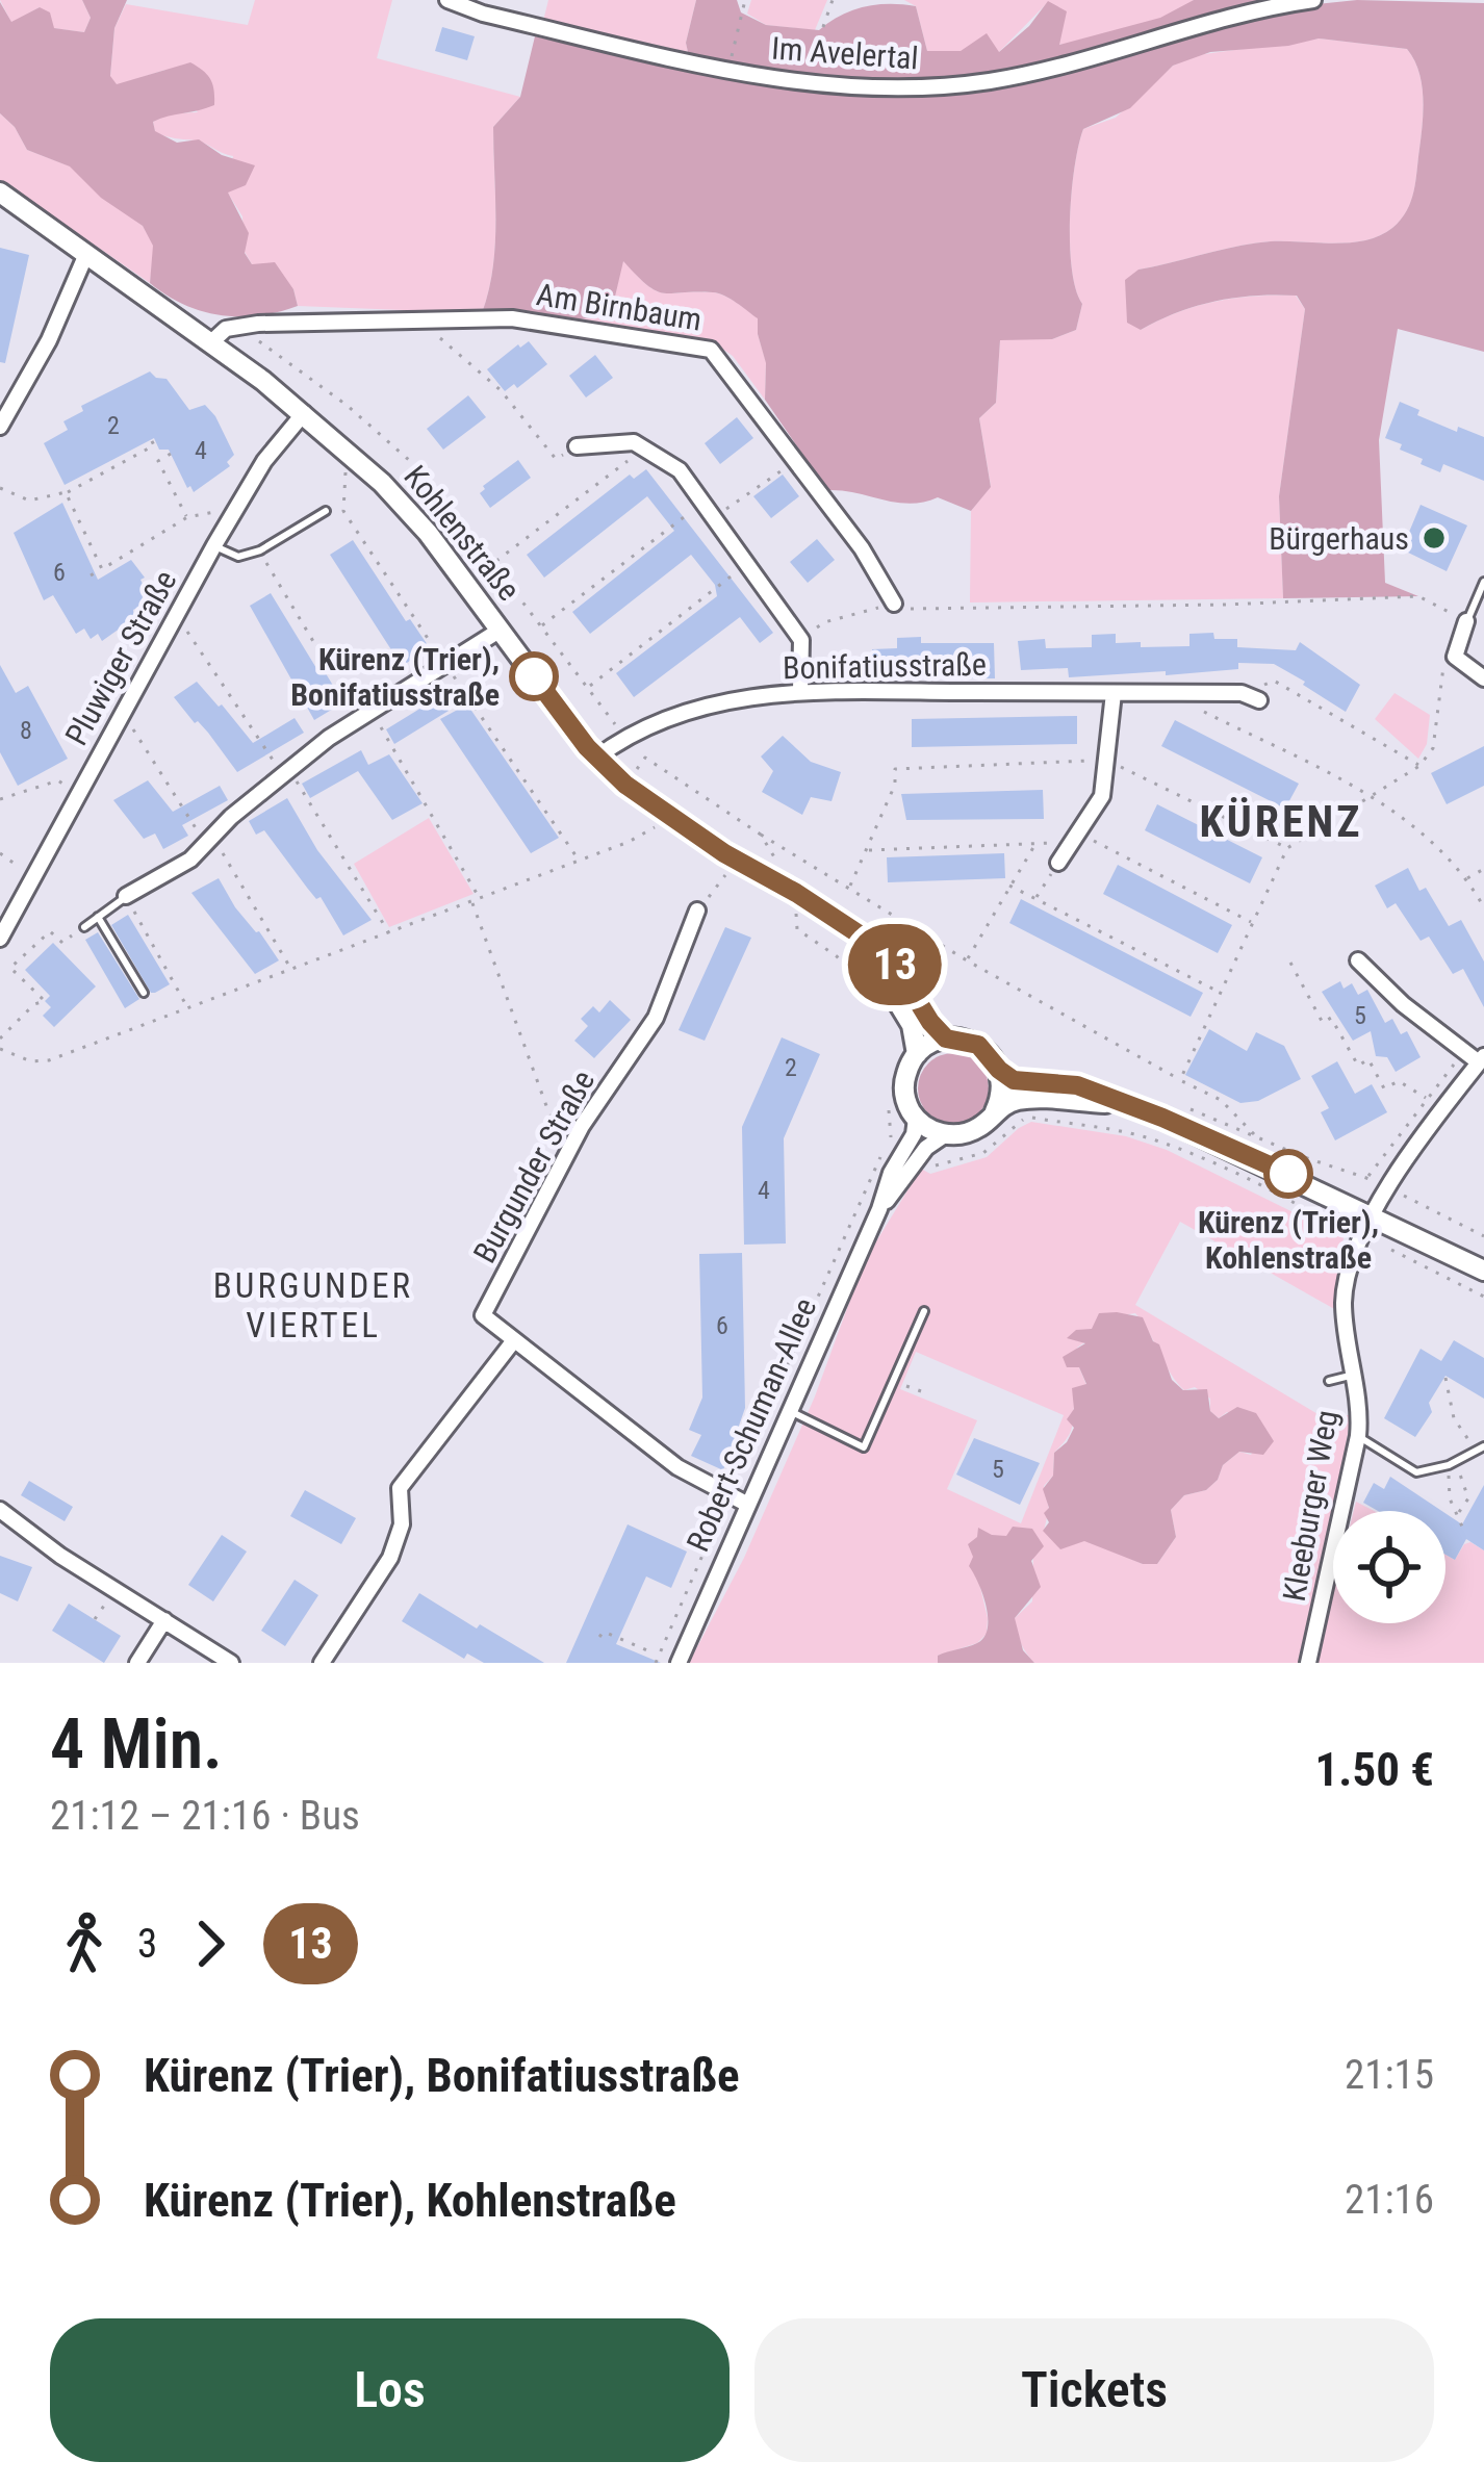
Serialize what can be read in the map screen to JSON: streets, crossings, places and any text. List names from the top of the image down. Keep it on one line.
{"streets":{"main road":["Kohlenstraße"],"street":["Im Avelertal","Am Birnbaum","Pluwiger Straße","Bonifatiusstraße","Burgunder Straße","Robert-Schuman-Allee","Kleeburger Weg"]},"crossings":[["Am Birnbaum","Kohlenstraße"],["Kohlenstraße","Pluwiger Straße"],["Kohlenstraße","Bonifatiusstraße"],["Kohlenstraße","Robert-Schuman-Allee"],["Kohlenstraße","Kleeburger Weg"]],"districts":["KÜRENZ","BURGUNDER VIERTEL"],"places":["Bürgerhaus","Kürenz (Trier), Bonifatiusstraße","Kürenz (Trier), Kohlenstraße"],"lines":["bus line 13"],"house_numbers":["2","4","6","8","5","2","4","6","5"],"page":{"on_map":"13","heading":["4 Min.","21:12 – 21:16 · Bus","1.50 €"],"legs":["3","13"],"list":[{"name":"Kürenz (Trier), Bonifatiusstraße","value":"21:15"},{"name":"Kürenz (Trier), Kohlenstraße","value":"21:16"}],"buttons":["Los","Tickets"]}}
